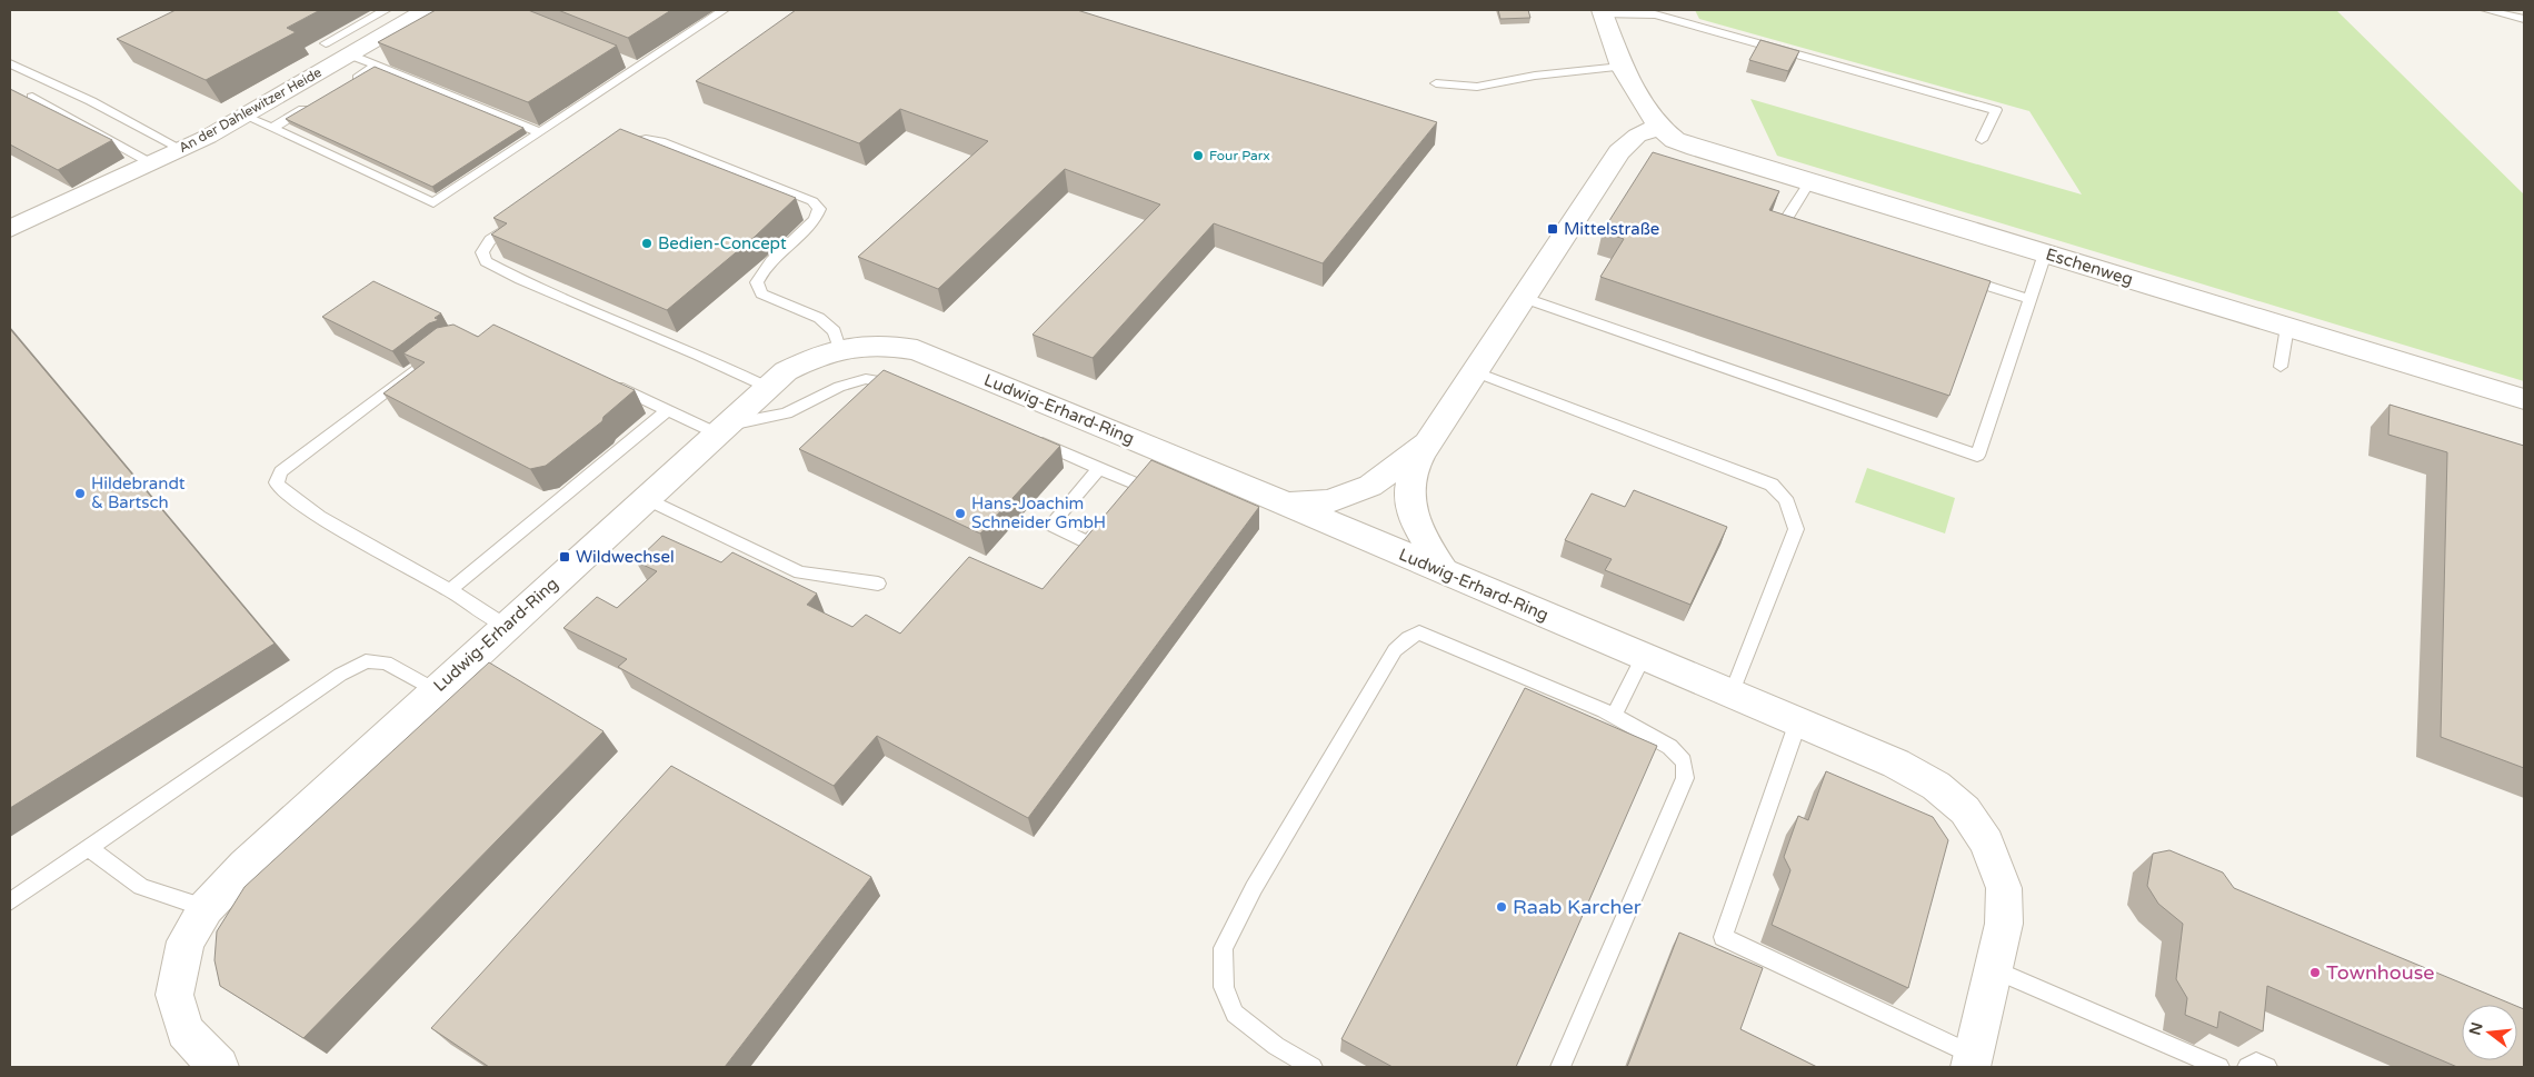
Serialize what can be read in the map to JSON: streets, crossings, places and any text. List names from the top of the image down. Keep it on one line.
{"streets":{"street":["An der Dahlewitzer Heide","Eschenweg","Ludwig-Erhard-Ring"]},"places":{"other":["Four Parx","Bedien-Concept","Hildebrandt & Bartsch","Hans-Joachim Schneider GmbH","Raab Karcher","Townhouse"],"transit":["Mittelstraße","Wildwechsel"]},"north":"left"}
